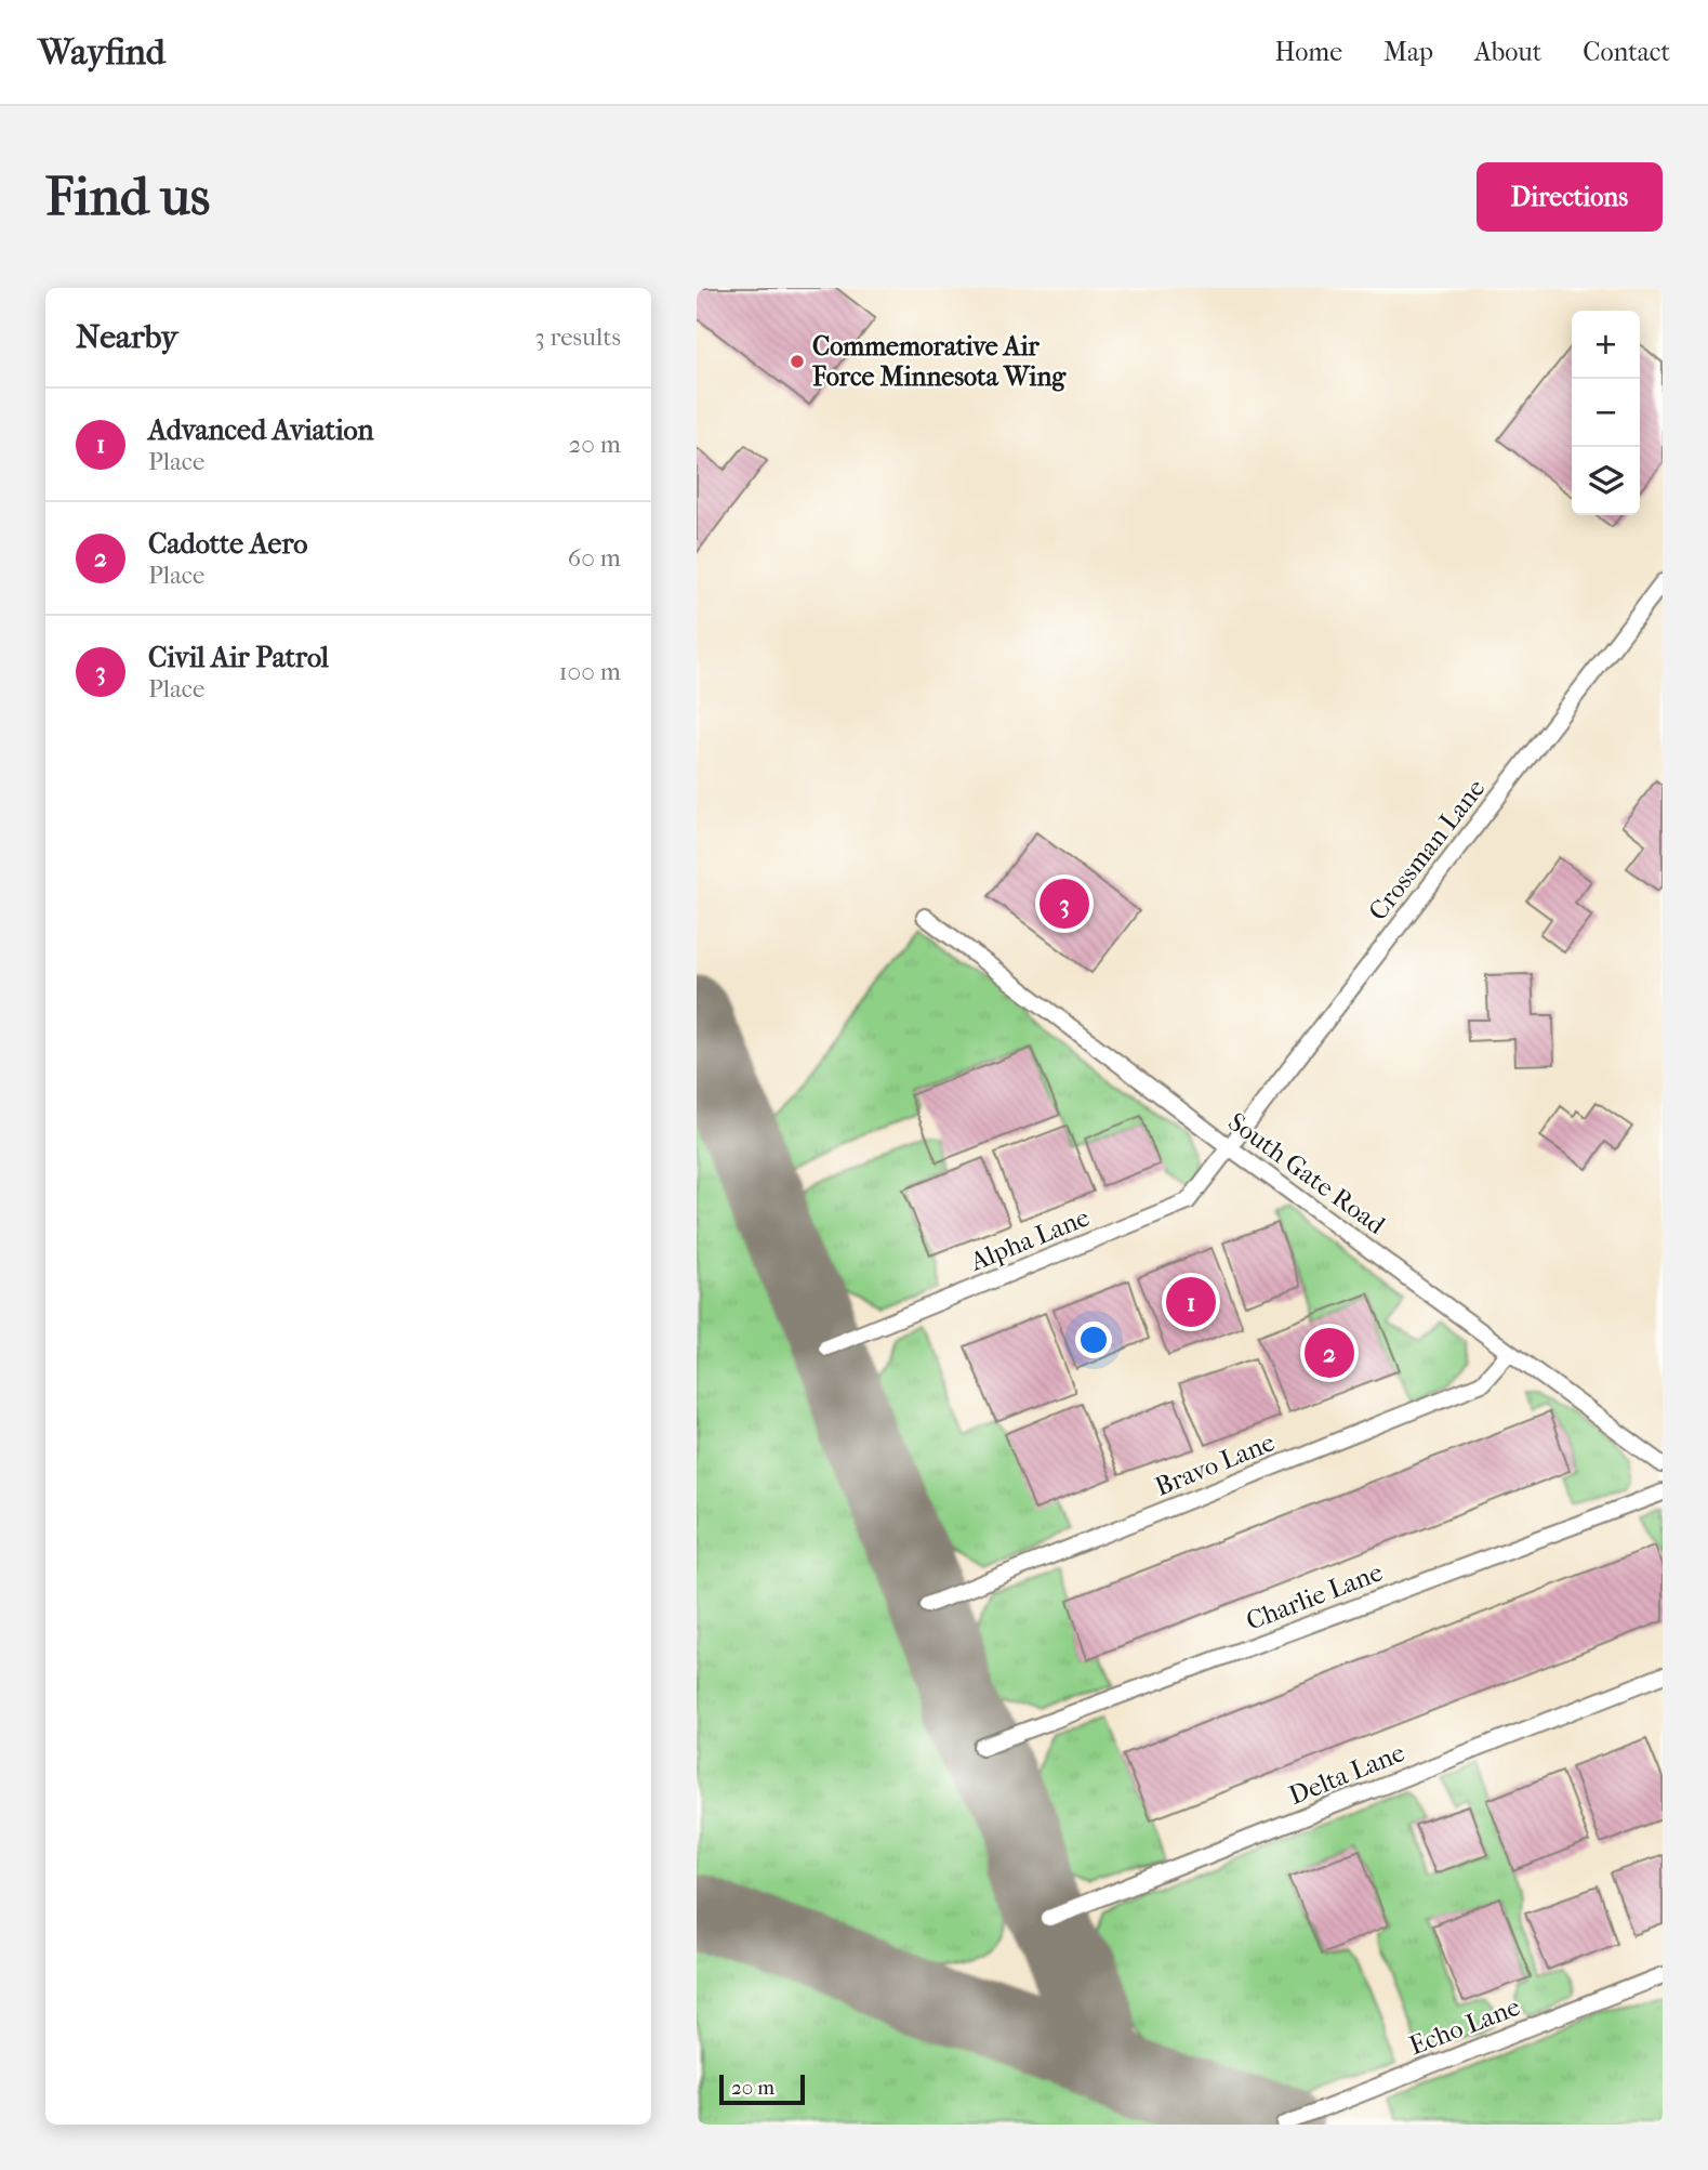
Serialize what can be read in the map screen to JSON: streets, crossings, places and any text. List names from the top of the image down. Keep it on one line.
{"streets":{"lane":["Crossman Lane","South Gate Road","Alpha Lane","Bravo Lane","Charlie Lane","Delta Lane","Echo Lane"]},"crossings":[["Crossman Lane","South Gate Road"],["Crossman Lane","Alpha Lane"],["South Gate Road","Alpha Lane"],["South Gate Road","Bravo Lane"]],"places":["Commemorative Air Force Minnesota Wing"],"scale_bar":"20 m","page":{"header":"Wayfind","nav":["Home","Map","About","Contact"],"buttons":"Directions","title":"Find us","heading":["Nearby","3 results"],"map_buttons":["+","−"],"list":[{"mark":"1","name":"Advanced Aviation","note":"Place","value":"20 m"},{"mark":"2","name":"Cadotte Aero","note":"Place","value":"60 m"},{"mark":"3","name":"Civil Air Patrol","note":"Place","value":"100 m"}],"pins":["3","1","2"],"scale":"20 m"}}
